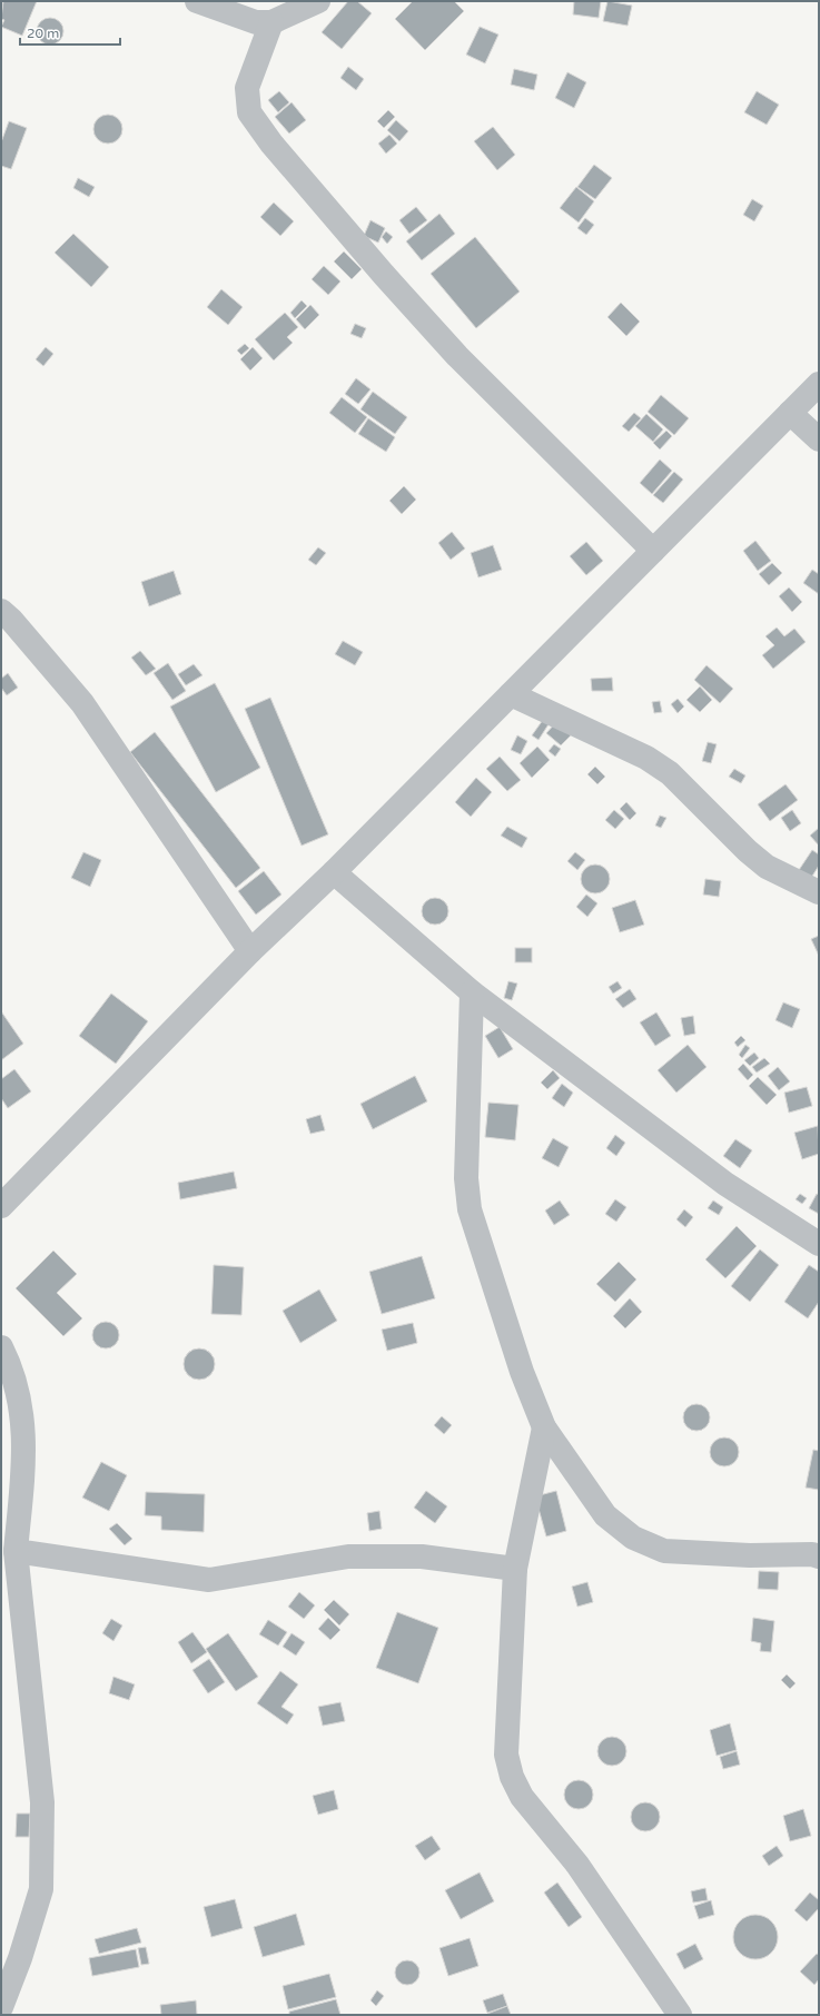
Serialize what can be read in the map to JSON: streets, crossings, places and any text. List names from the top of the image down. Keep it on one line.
{"scale_bar":"20 m"}
